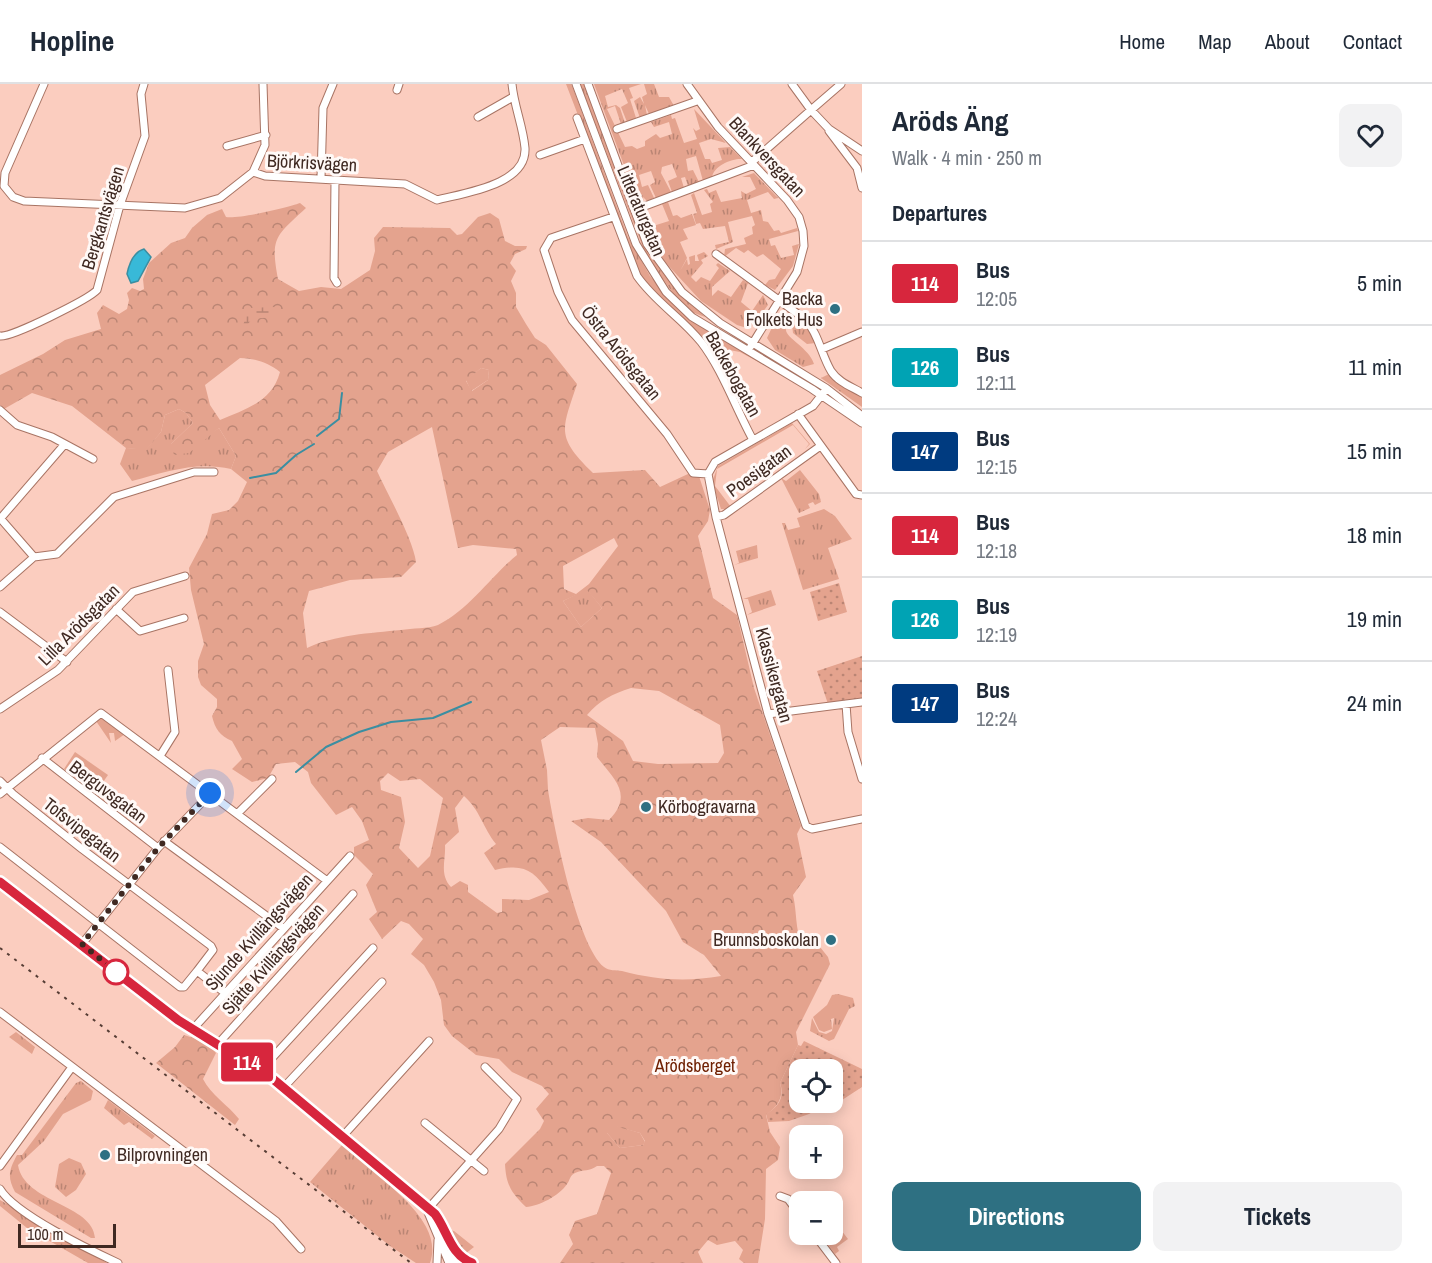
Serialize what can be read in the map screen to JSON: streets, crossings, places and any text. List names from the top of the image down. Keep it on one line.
{"streets":{"street":["Blankversgatan","Björkrisvägen","Litteraturgatan","Bergkantsvägen","Östra Arödsgatan","Backebogatan","Poesigatan","Lilla Arödsgatan","Klassikergatan","Berguvsgatan","Tofsvipegatan","Sjunde Kvillängsvägen","Sjätte Kvillängsvägen"]},"crossings":[["Blankversgatan","Litteraturgatan"],["Björkrisvägen","Bergkantsvägen"],["Östra Arödsgatan","Backebogatan"],["Östra Arödsgatan","Klassikergatan"],["Poesigatan","Klassikergatan"]],"parks":["Arödsberget"],"places":["Backa Folkets Hus","Körbogravarna","Brunnsboskolan","Bilprovningen"],"lines":["bus line 114"],"scale_bar":"100 m","page":{"header":"Hopline","nav":["Home","Map","About","Contact"],"on_map":"114","heading":[["Aröds Äng","Walk · 4 min · 250 m"],"Departures"],"list":[{"mark":"114","name":"Bus","note":"12:05","value":"5 min"},{"mark":"126","name":"Bus","note":"12:11","value":"11 min"},{"mark":"147","name":"Bus","note":"12:15","value":"15 min"},{"mark":"114","name":"Bus","note":"12:18","value":"18 min"},{"mark":"126","name":"Bus","note":"12:19","value":"19 min"},{"mark":"147","name":"Bus","note":"12:24","value":"24 min"}],"map_buttons":["+","−"],"buttons":["Directions","Tickets"],"scale":"100 m"}}
